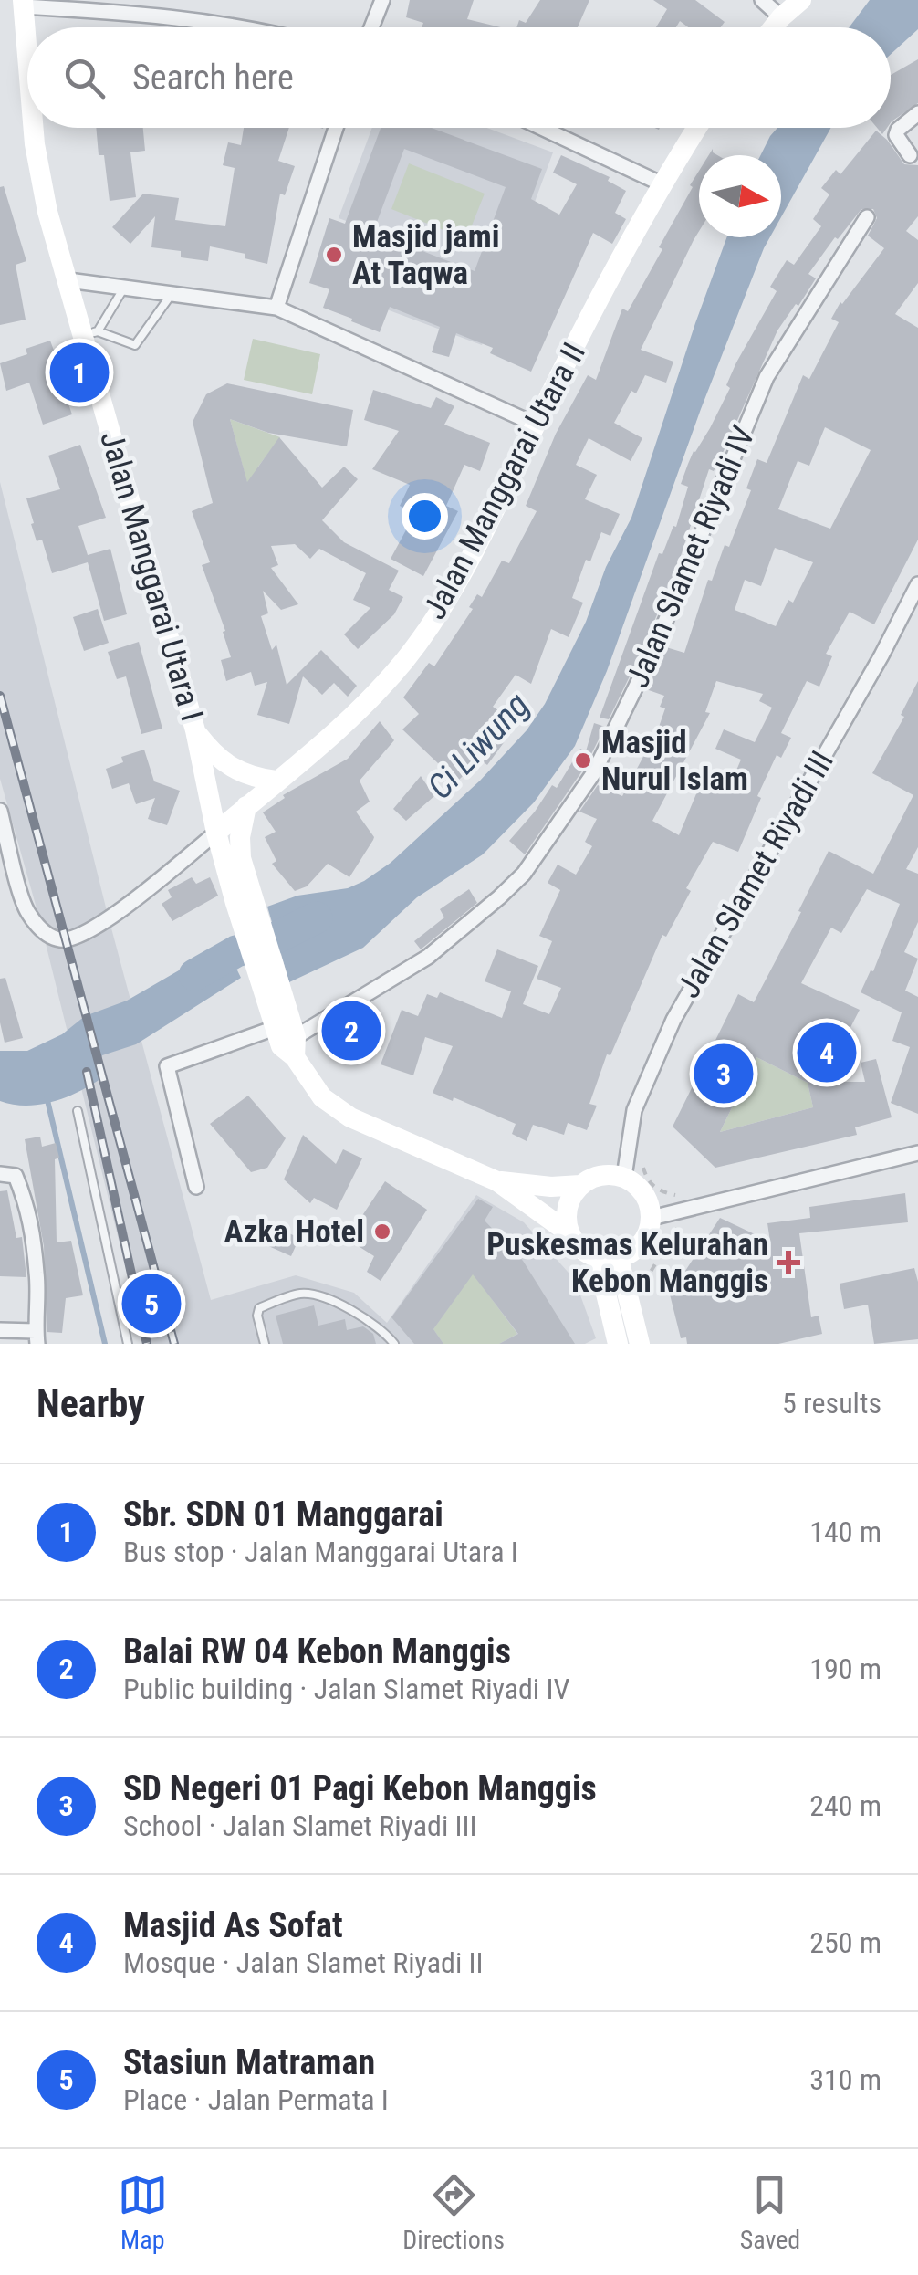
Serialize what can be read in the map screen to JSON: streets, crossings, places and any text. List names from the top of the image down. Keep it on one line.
{"streets":{"street":["Jalan Manggarai Utara II","Jalan Slamet Riyadi IV","Jalan Manggarai Utara I","Jalan Slamet Riyadi III"]},"crossings":[["Jalan Manggarai Utara II","Jalan Manggarai Utara I"]],"water":["Ci Liwung"],"places":{"other":["Masjid jami At Taqwa","Masjid Nurul Islam","Azka Hotel"],"health":["Puskesmas Kelurahan Kebon Manggis"]},"north":"right","page":{"search":"Search here","pins":["1","2","4","3","5"],"heading":["Nearby","5 results"],"list":[{"mark":"1","name":"Sbr. SDN 01 Manggarai","note":"Bus stop · Jalan Manggarai Utara I","value":"140 m"},{"mark":"2","name":"Balai RW 04 Kebon Manggis","note":"Public building · Jalan Slamet Riyadi IV","value":"190 m"},{"mark":"3","name":"SD Negeri 01 Pagi Kebon Manggis","note":"School · Jalan Slamet Riyadi III","value":"240 m"},{"mark":"4","name":"Masjid As Sofat","note":"Mosque · Jalan Slamet Riyadi II","value":"250 m"},{"mark":"5","name":"Stasiun Matraman","note":"Place · Jalan Permata I","value":"310 m"}],"nav":["Map","Directions","Saved"]}}
